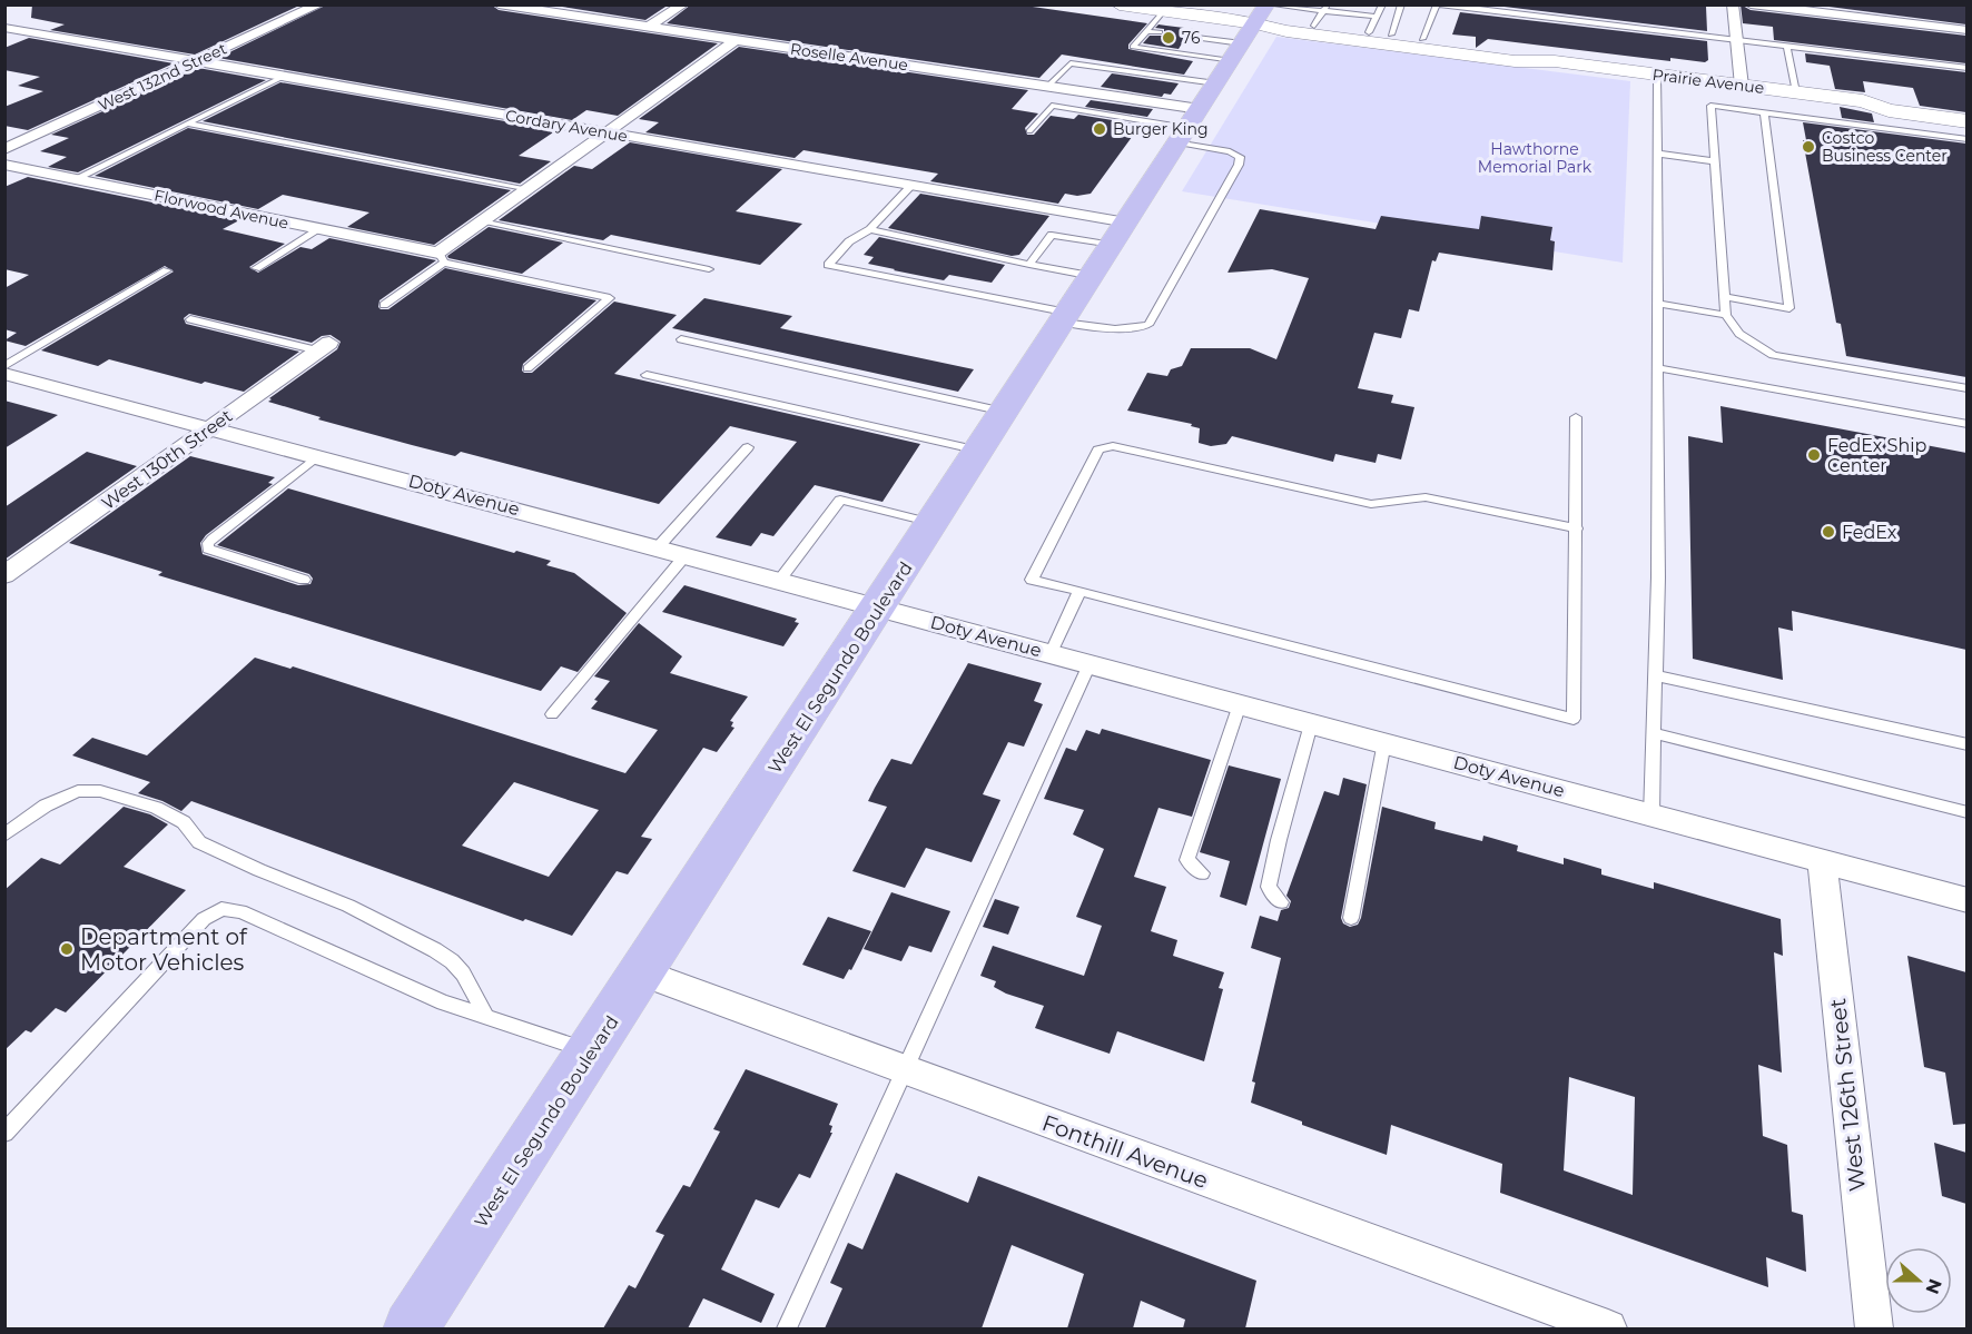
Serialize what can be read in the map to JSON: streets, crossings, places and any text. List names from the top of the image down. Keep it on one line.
{"streets":{"main road":["Prairie Avenue","West El Segundo Boulevard"],"street":["Roselle Avenue","West 132nd Street","Cordary Avenue","Florwood Avenue","West 130th Street","Doty Avenue","West 126th Street","Fonthill Avenue"]},"crossings":[["Roselle Avenue","West El Segundo Boulevard"],["West 132nd Street","Cordary Avenue"],["Prairie Avenue","West El Segundo Boulevard"],["Cordary Avenue","West El Segundo Boulevard"],["West 130th Street","Doty Avenue"],["Doty Avenue","West El Segundo Boulevard"],["Doty Avenue","West 126th Street"],["West El Segundo Boulevard","Fonthill Avenue"]],"parks":["Hawthorne Memorial Park"],"places":["76","Burger King","Costco Business Center","FedEx Ship Center","FedEx","Department of Motor Vehicles"],"north":"right"}
